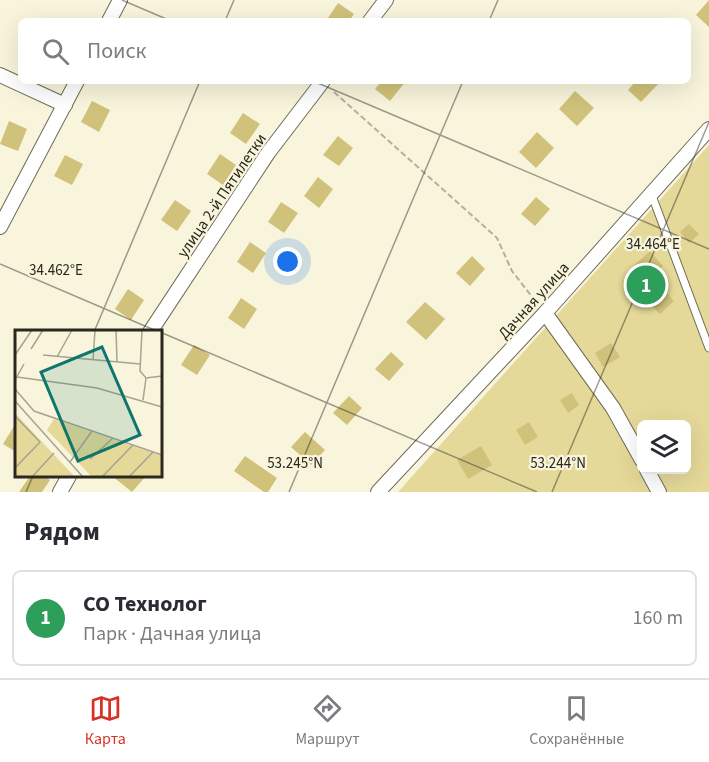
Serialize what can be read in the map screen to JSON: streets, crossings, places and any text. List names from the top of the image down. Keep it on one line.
{"streets":{"street":["улица 2-й Пятилетки","Дачная улица"]},"page":{"search":"Поиск","pins":"1","heading":"Рядом","list":[{"mark":"1","name":"СО Технолог","note":"Парк · Дачная улица","value":"160 m"}],"nav":["Карта","Маршрут","Сохранённые"]},"coordinates":["34.464°E","34.462°E","53.245°N","53.244°N"]}
